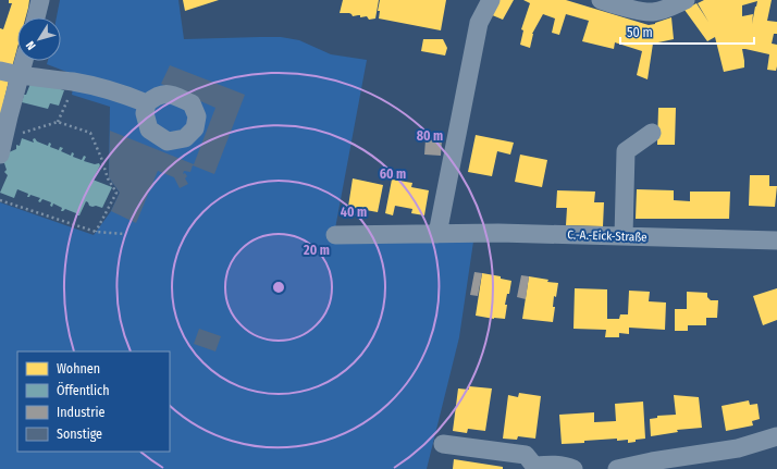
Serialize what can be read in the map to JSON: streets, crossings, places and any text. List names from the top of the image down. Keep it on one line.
{"streets":{"street":["C.-A.-Eick-Straße"]},"legend":["Wohnen","Öffentlich","Industrie","Sonstige"],"scale_bar":"50 m","north":"bottom left","rings":["80 m","60 m","40 m","20 m"]}
